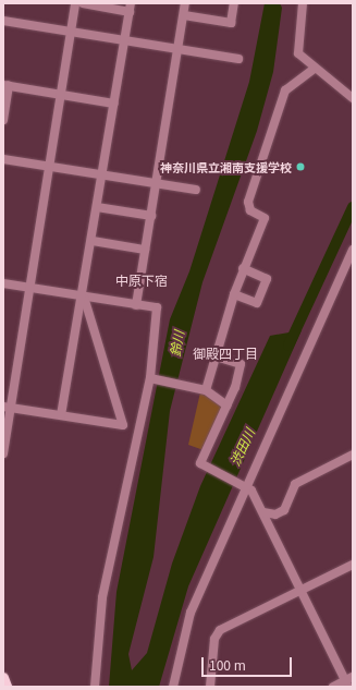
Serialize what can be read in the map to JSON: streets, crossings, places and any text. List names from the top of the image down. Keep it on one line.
{"districts":["中原下宿","御殿四丁目"],"water":["鈴川","渋田川"],"places":["神奈川県立湘南支援学校"],"scale_bar":"100 m"}
